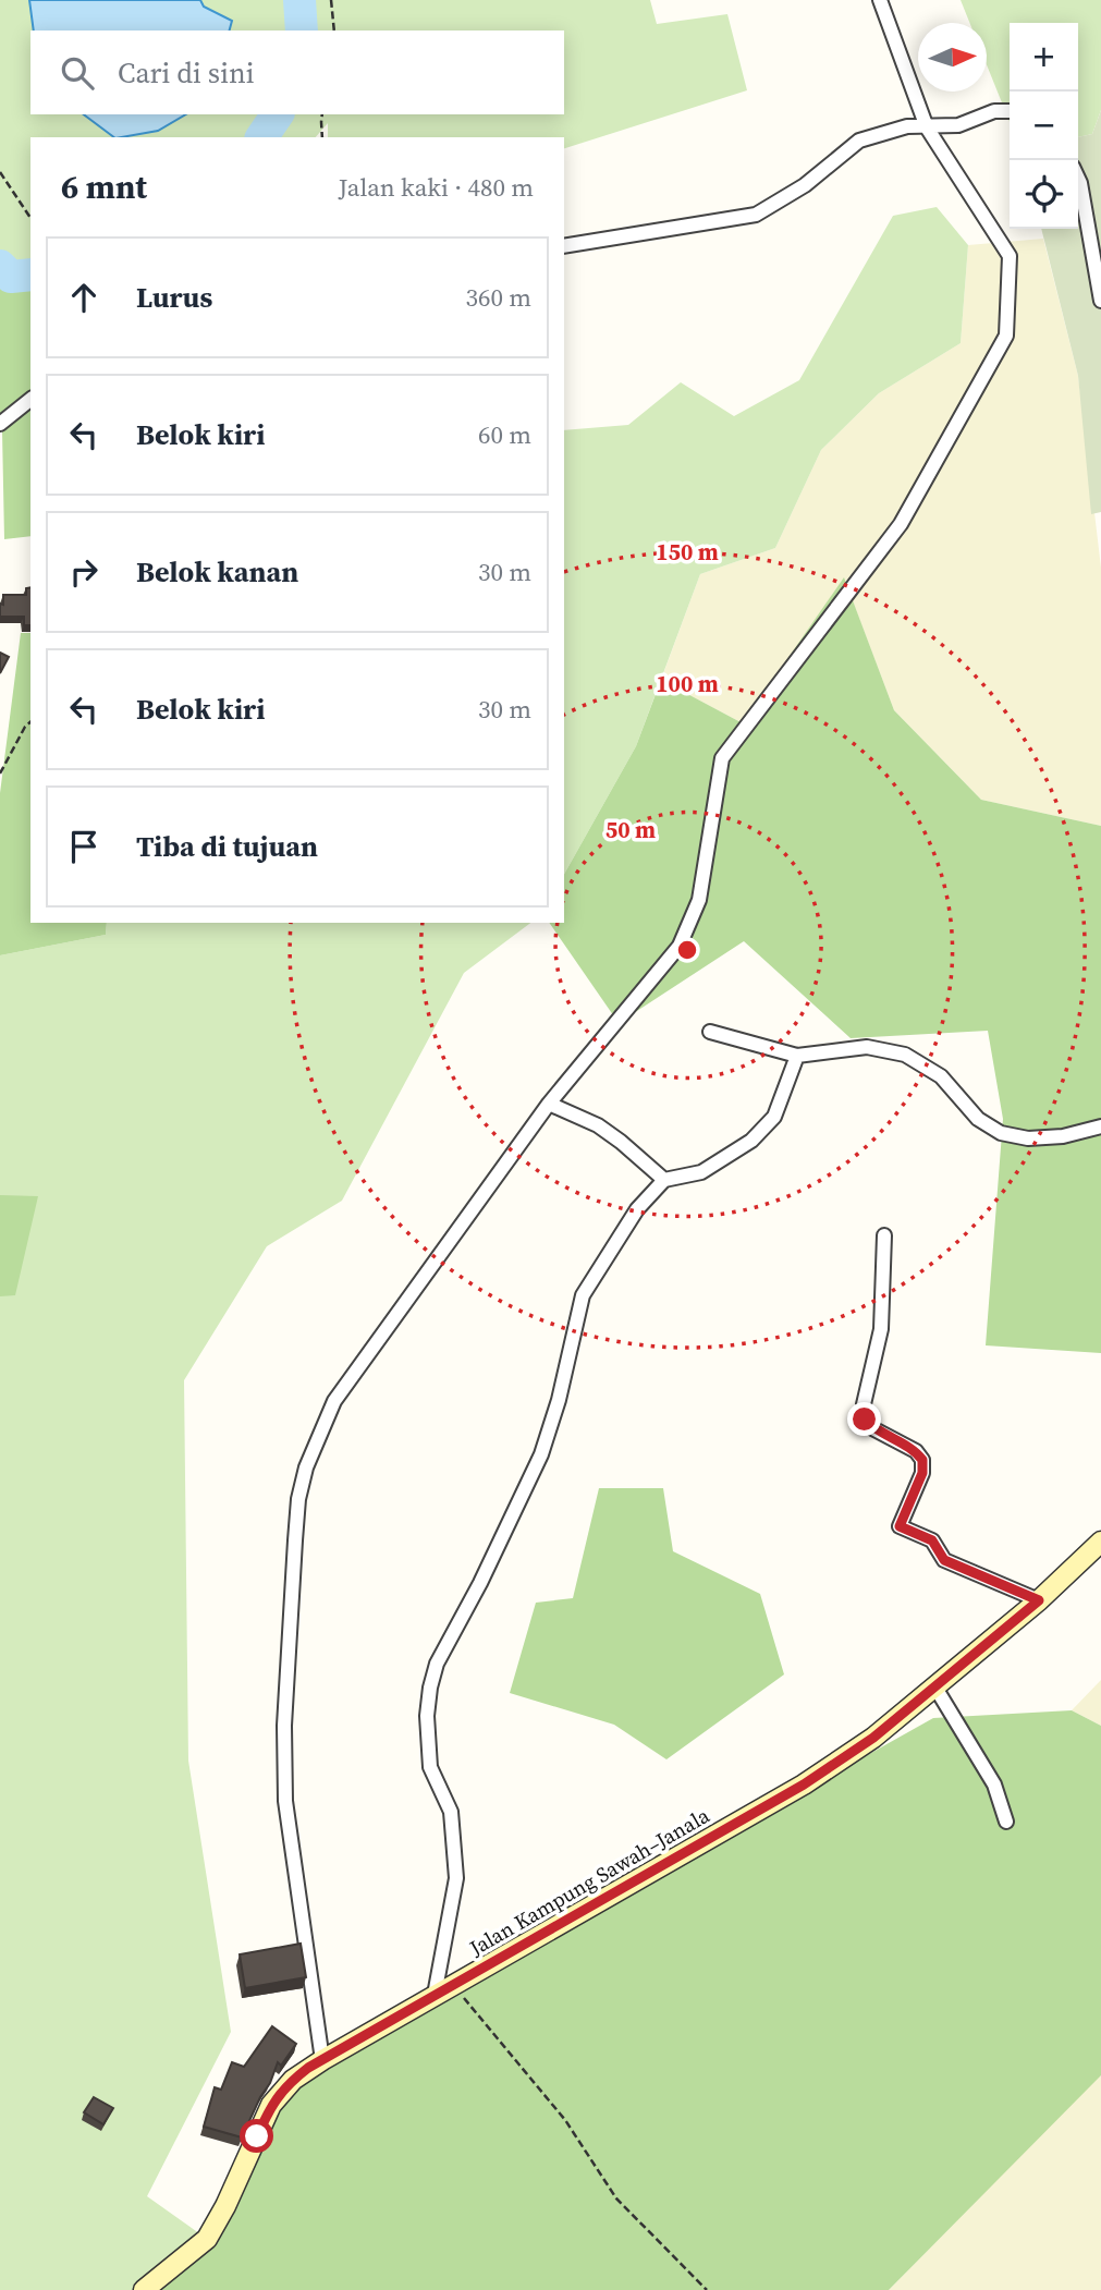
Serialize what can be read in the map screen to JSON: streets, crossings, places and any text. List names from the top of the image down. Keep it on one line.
{"streets":{"main road":["Jalan Kampung Sawah–Janala"]},"north":"right","page":{"map_buttons":["+","−"],"search":"Cari di sini","heading":["6 mnt","Jalan kaki · 480 m"],"list":[["Lurus","360 m"],["Belok kiri","60 m"],["Belok kanan","30 m"],["Belok kiri","30 m"],"Tiba di tujuan"]},"rings":["150 m","100 m","50 m"]}
